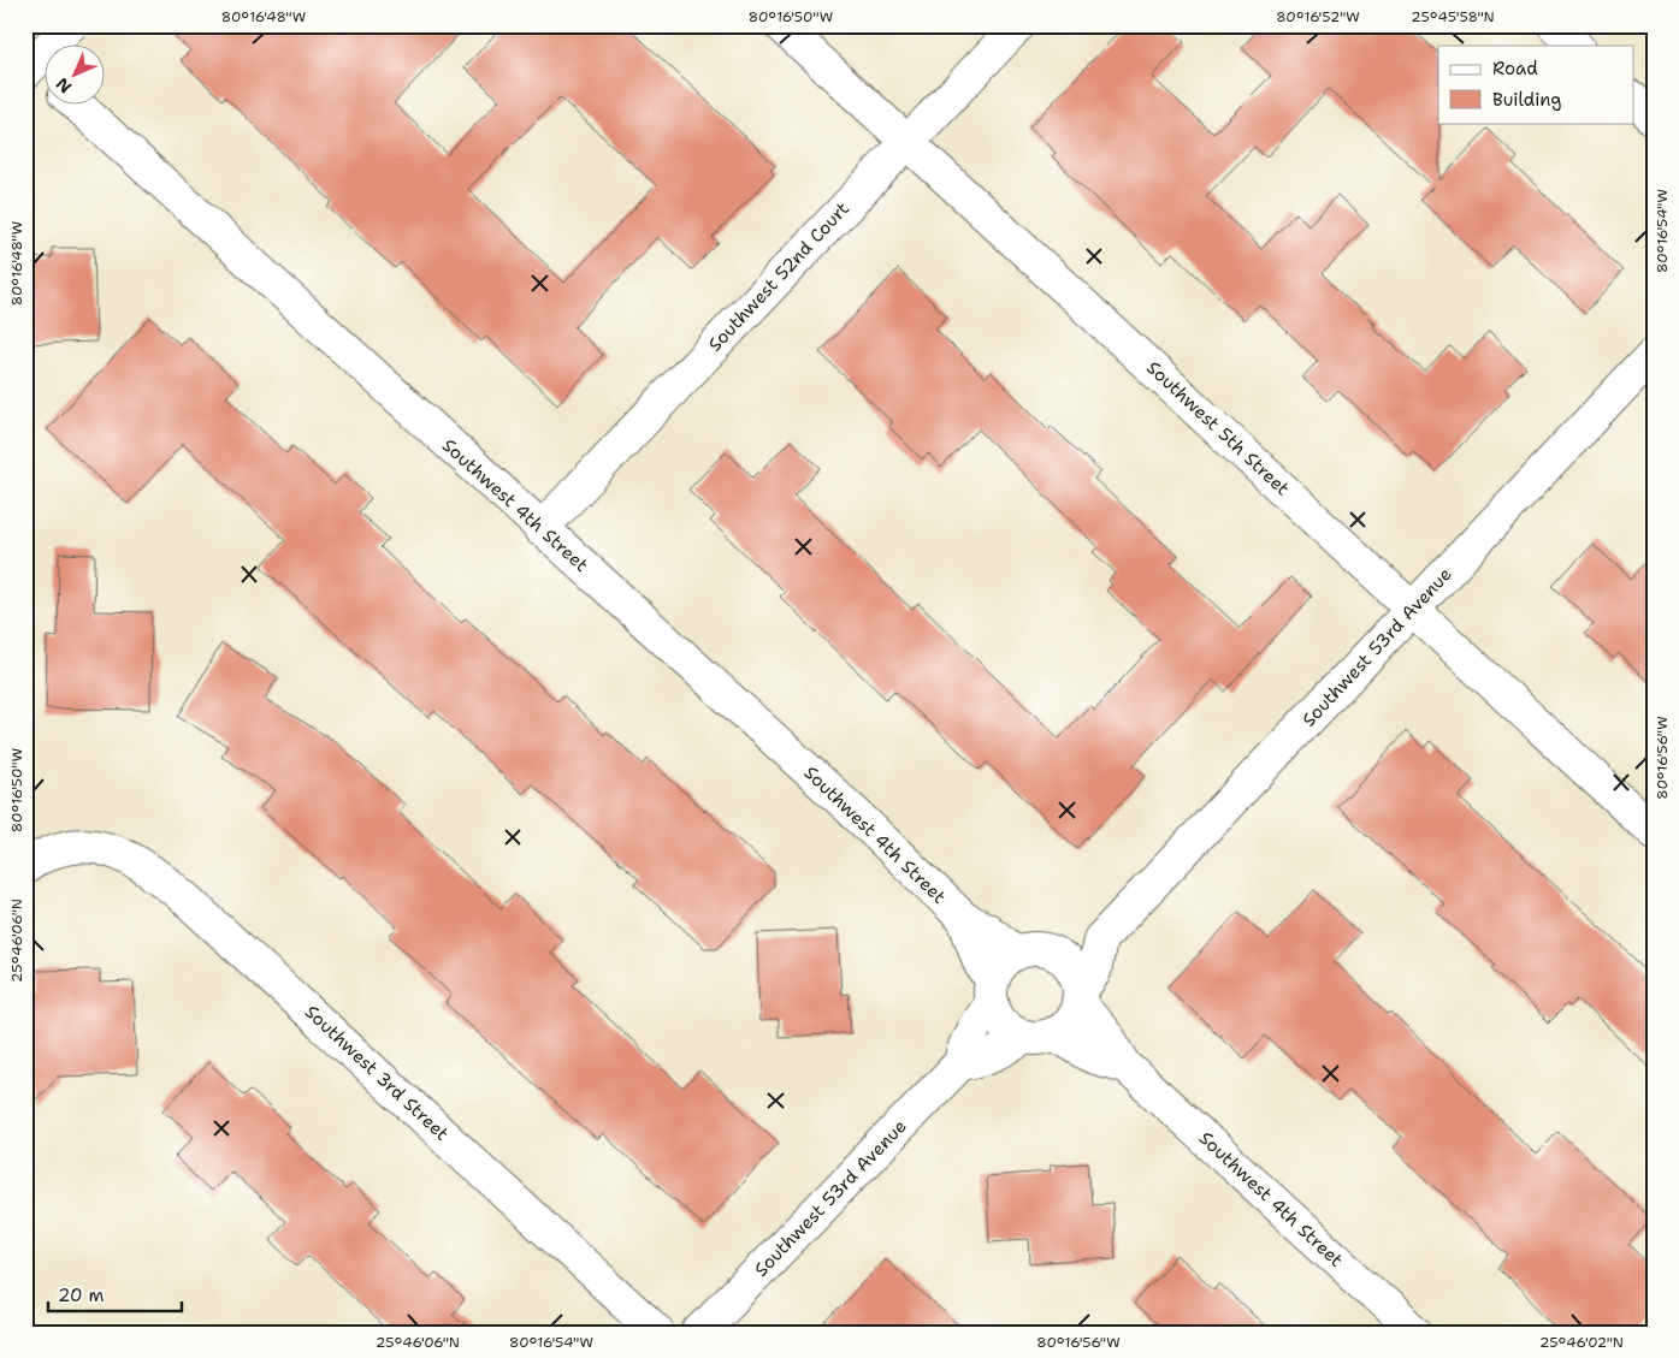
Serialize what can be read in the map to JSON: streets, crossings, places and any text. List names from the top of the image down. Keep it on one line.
{"streets":{"street":["Southwest 52nd Court","Southwest 5th Street","Southwest 4th Street","Southwest 53rd Avenue","Southwest 3rd Street"]},"crossings":[["Southwest 52nd Court","Southwest 5th Street"],["Southwest 52nd Court","Southwest 4th Street"],["Southwest 5th Street","Southwest 53rd Avenue"],["Southwest 4th Street","Southwest 53rd Avenue"]],"legend":["Road","Building"],"scale_bar":"20 m","north":"bottom left","coordinates":["80°16'48\"W","80°16'50\"W","80°16'52\"W","25°45'58\"N","80°16'54\"W","80°16'56\"W","25°46'06\"N","25°46'02\"N"]}
